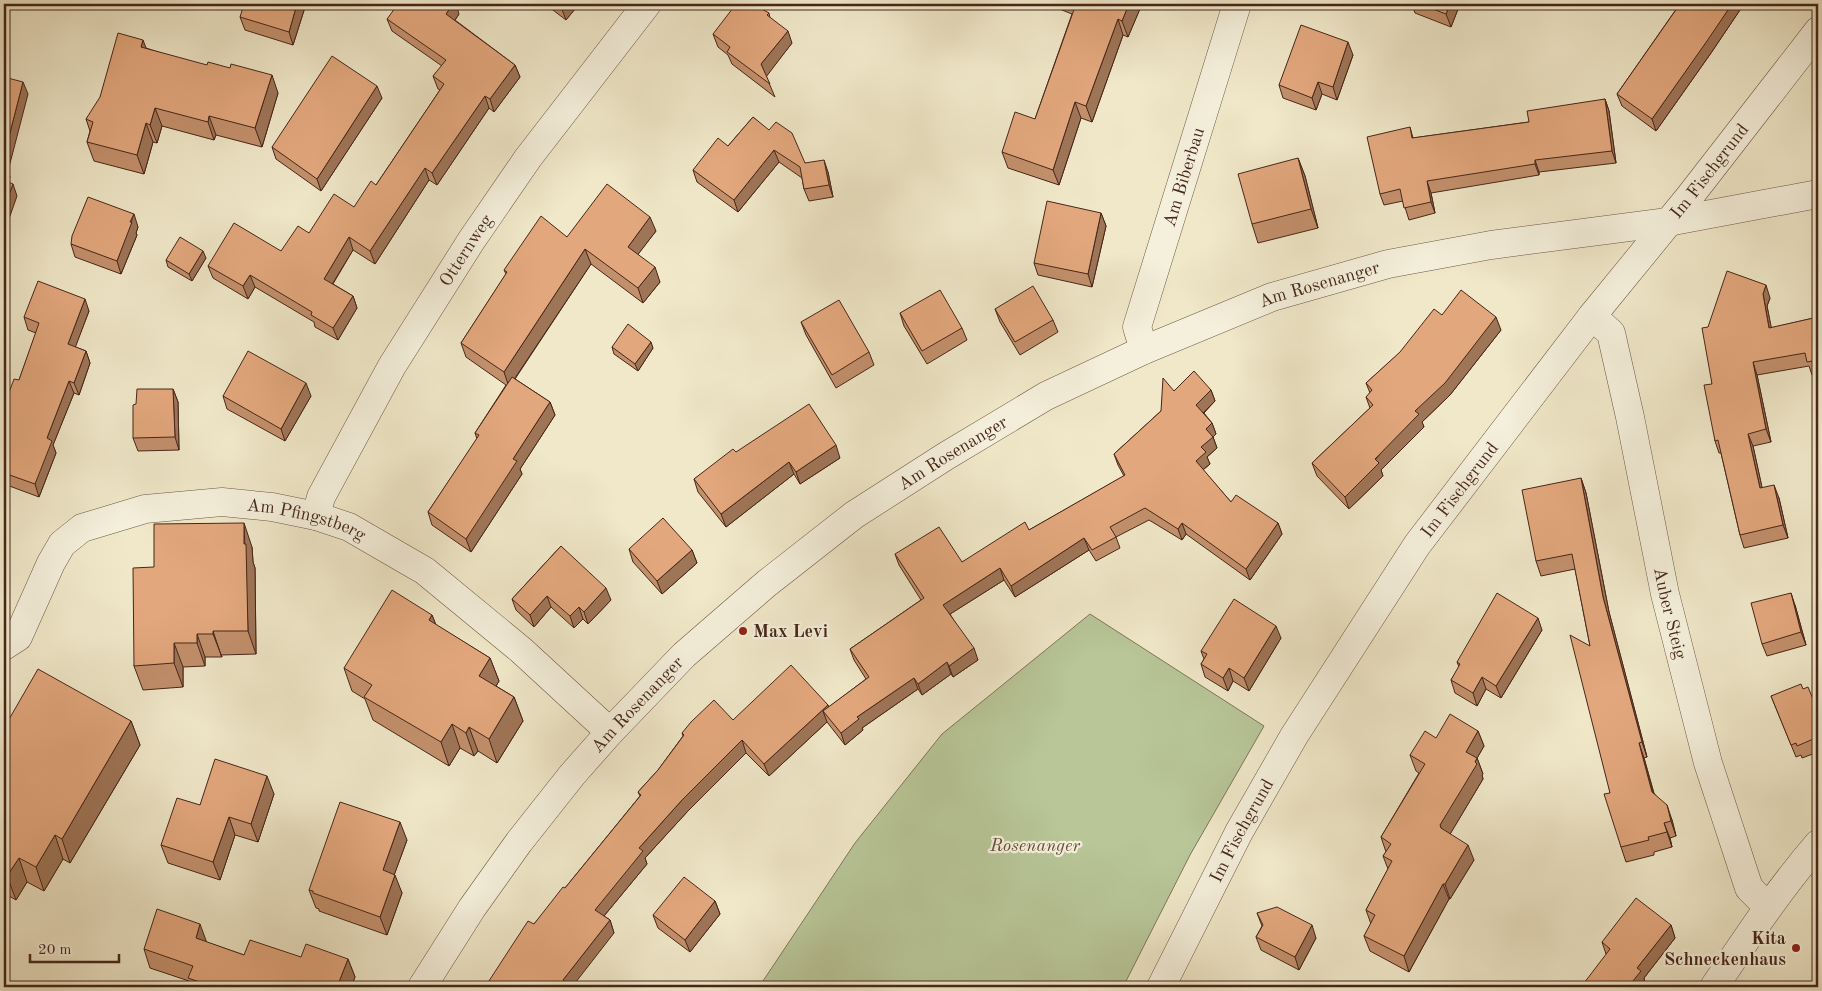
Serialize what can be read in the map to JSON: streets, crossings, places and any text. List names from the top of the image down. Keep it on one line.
{"streets":{"street":["Im Fischgrund","Am Biberbau","Otternweg","Am Rosenanger","Am Pfingstberg","Auber Steig"]},"crossings":[["Im Fischgrund","Am Rosenanger"],["Im Fischgrund","Auber Steig"],["Am Biberbau","Am Rosenanger"],["Otternweg","Am Pfingstberg"],["Am Rosenanger","Am Pfingstberg"]],"parks":["Rosenanger"],"places":["Max Levi","Kita Schneckenhaus"],"scale_bar":"20 m"}
